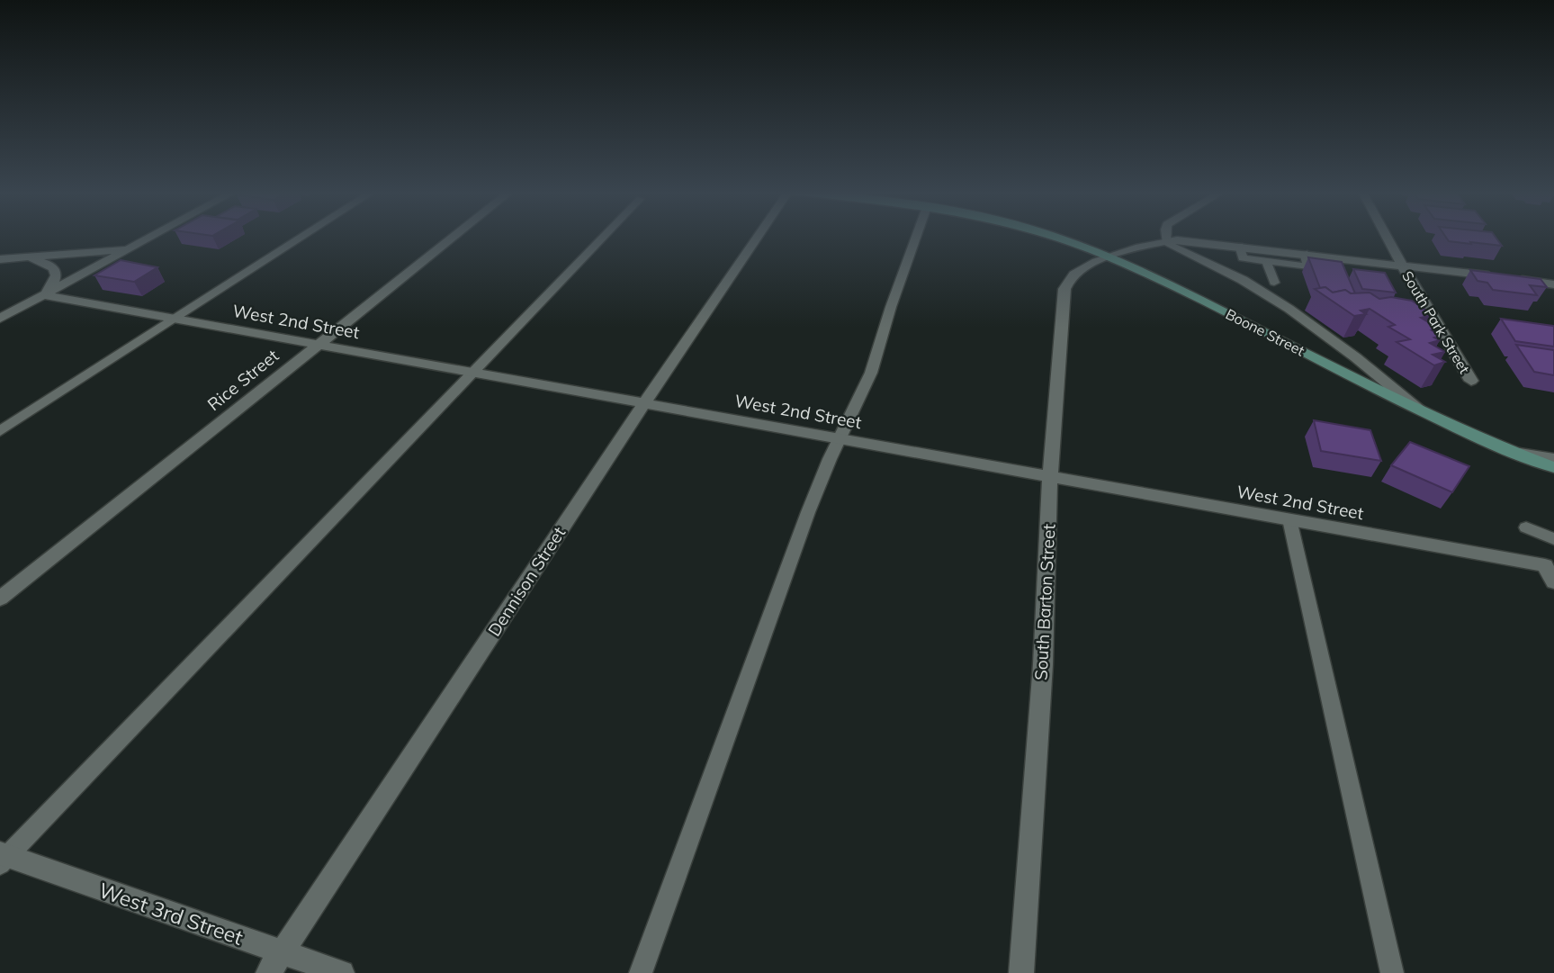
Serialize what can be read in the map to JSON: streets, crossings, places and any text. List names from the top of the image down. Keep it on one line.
{"streets":{"main road":["Boone Street"],"street":["West 2nd Street","South Park Street","Rice Street","Dennison Street","South Barton Street","West 3rd Street"]},"crossings":[["West 2nd Street","Rice Street"],["West 2nd Street","Dennison Street"],["West 2nd Street","South Barton Street"],["South Park Street","South Barton Street"],["Boone Street","South Barton Street"],["Dennison Street","West 3rd Street"]]}
